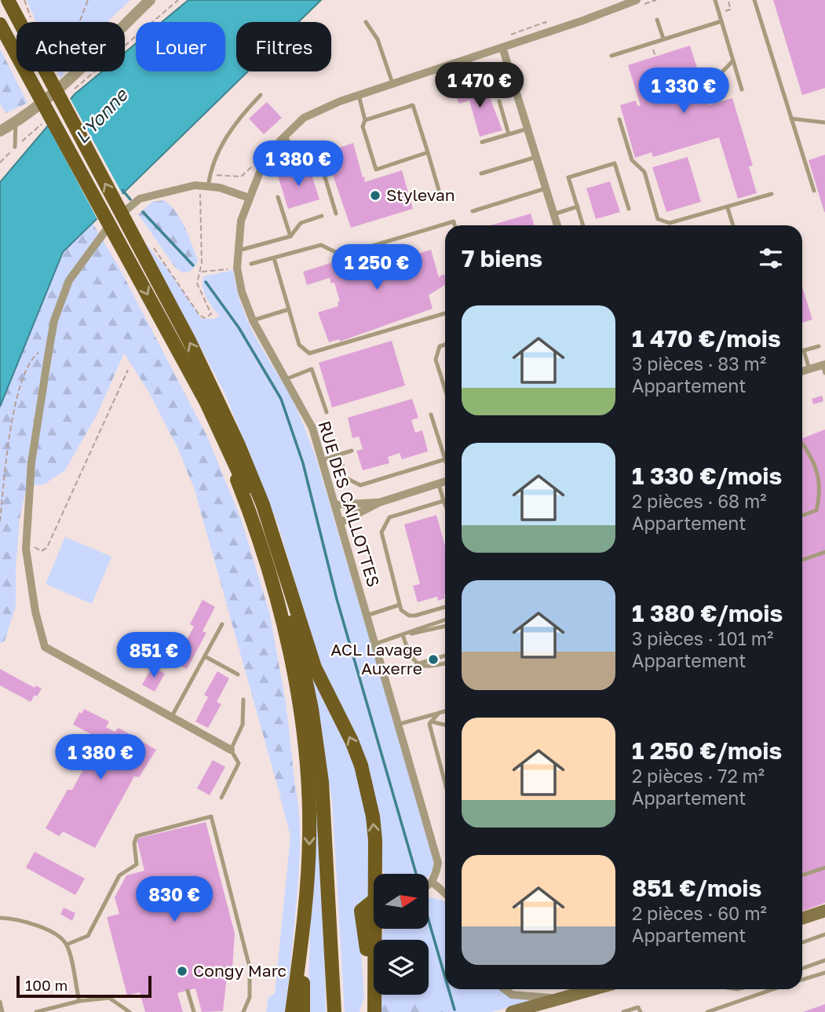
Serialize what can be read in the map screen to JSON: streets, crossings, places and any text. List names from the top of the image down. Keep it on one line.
{"streets":{"street":["RUE DES CAILLOTTES"]},"water":["L'Yonne"],"places":["Stylevan","ACL Lavage Auxerre","Congy Marc"],"scale_bar":"100 m","north":"right","page":{"chip":["Acheter","Louer","Filtres"],"price":["1 470 €","1 330 €","1 380 €","1 250 €","851 €","1 380 €","830 €"],"heading":"7 biens","list":[{"name":"1 470 €/mois","note":"3 pièces · 83 m² · Appartement"},{"name":"1 330 €/mois","note":"2 pièces · 68 m² · Appartement"},{"name":"1 380 €/mois","note":"3 pièces · 101 m² · Appartement"},{"name":"1 250 €/mois","note":"2 pièces · 72 m² · Appartement"},{"name":"851 €/mois","note":"2 pièces · 60 m² · Appartement"}],"scale":"100 m"}}
